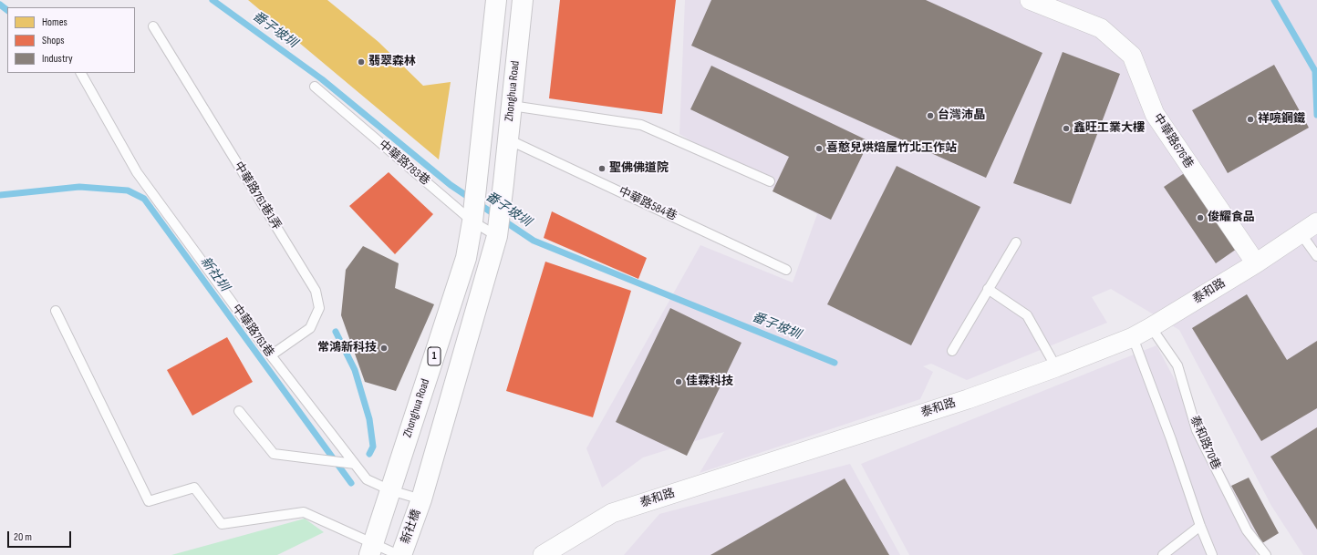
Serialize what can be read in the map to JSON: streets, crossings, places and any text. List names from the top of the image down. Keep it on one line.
{"streets":{"main road":["Zhonghua Road","1","新社橋"],"street":["中華路676巷","泰和路"],"lane":["中華路783巷","中華路761巷1弄","中華路584巷","中華路761巷","泰和路70巷"]},"crossings":[["Zhonghua Road","中華路783巷"],["Zhonghua Road","中華路584巷"],["Zhonghua Road","中華路761巷"],["Zhonghua Road","1"],["中華路676巷","泰和路"],["中華路783巷","1"],["中華路761巷1弄","中華路761巷"],["泰和路","泰和路70巷"],["中華路761巷","1"],["中華路761巷","新社橋"]],"water":["番子坡圳","新社圳"],"places":["翡翠森林","台灣沛晶","祥喨鋼鐵","鑫旺工業大樓","喜憨兒烘焙屋竹北工作站","聖佛佛道院","俊耀食品","常鴻新科技","佳霖科技"],"legend":["Homes","Shops","Industry"],"scale_bar":"20 m"}
